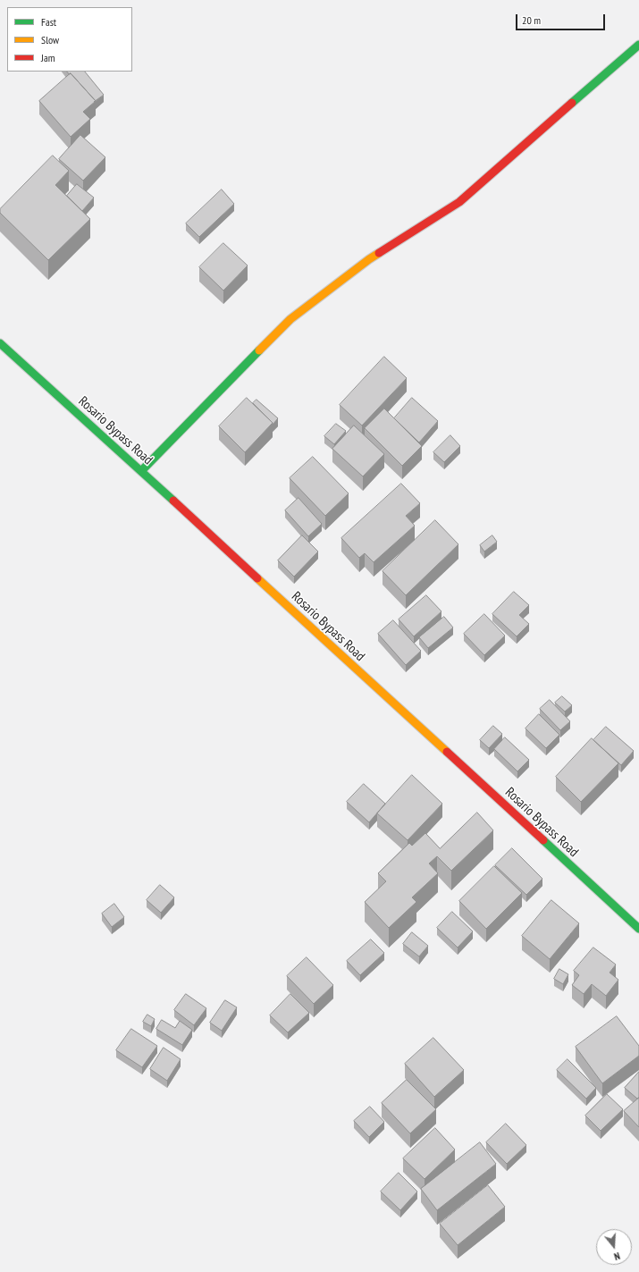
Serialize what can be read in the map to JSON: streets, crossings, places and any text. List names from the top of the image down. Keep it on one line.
{"streets":{"main road":["Rosario Bypass Road"]},"legend":["Fast","Slow","Jam"],"scale_bar":"20 m","north":"bottom"}
